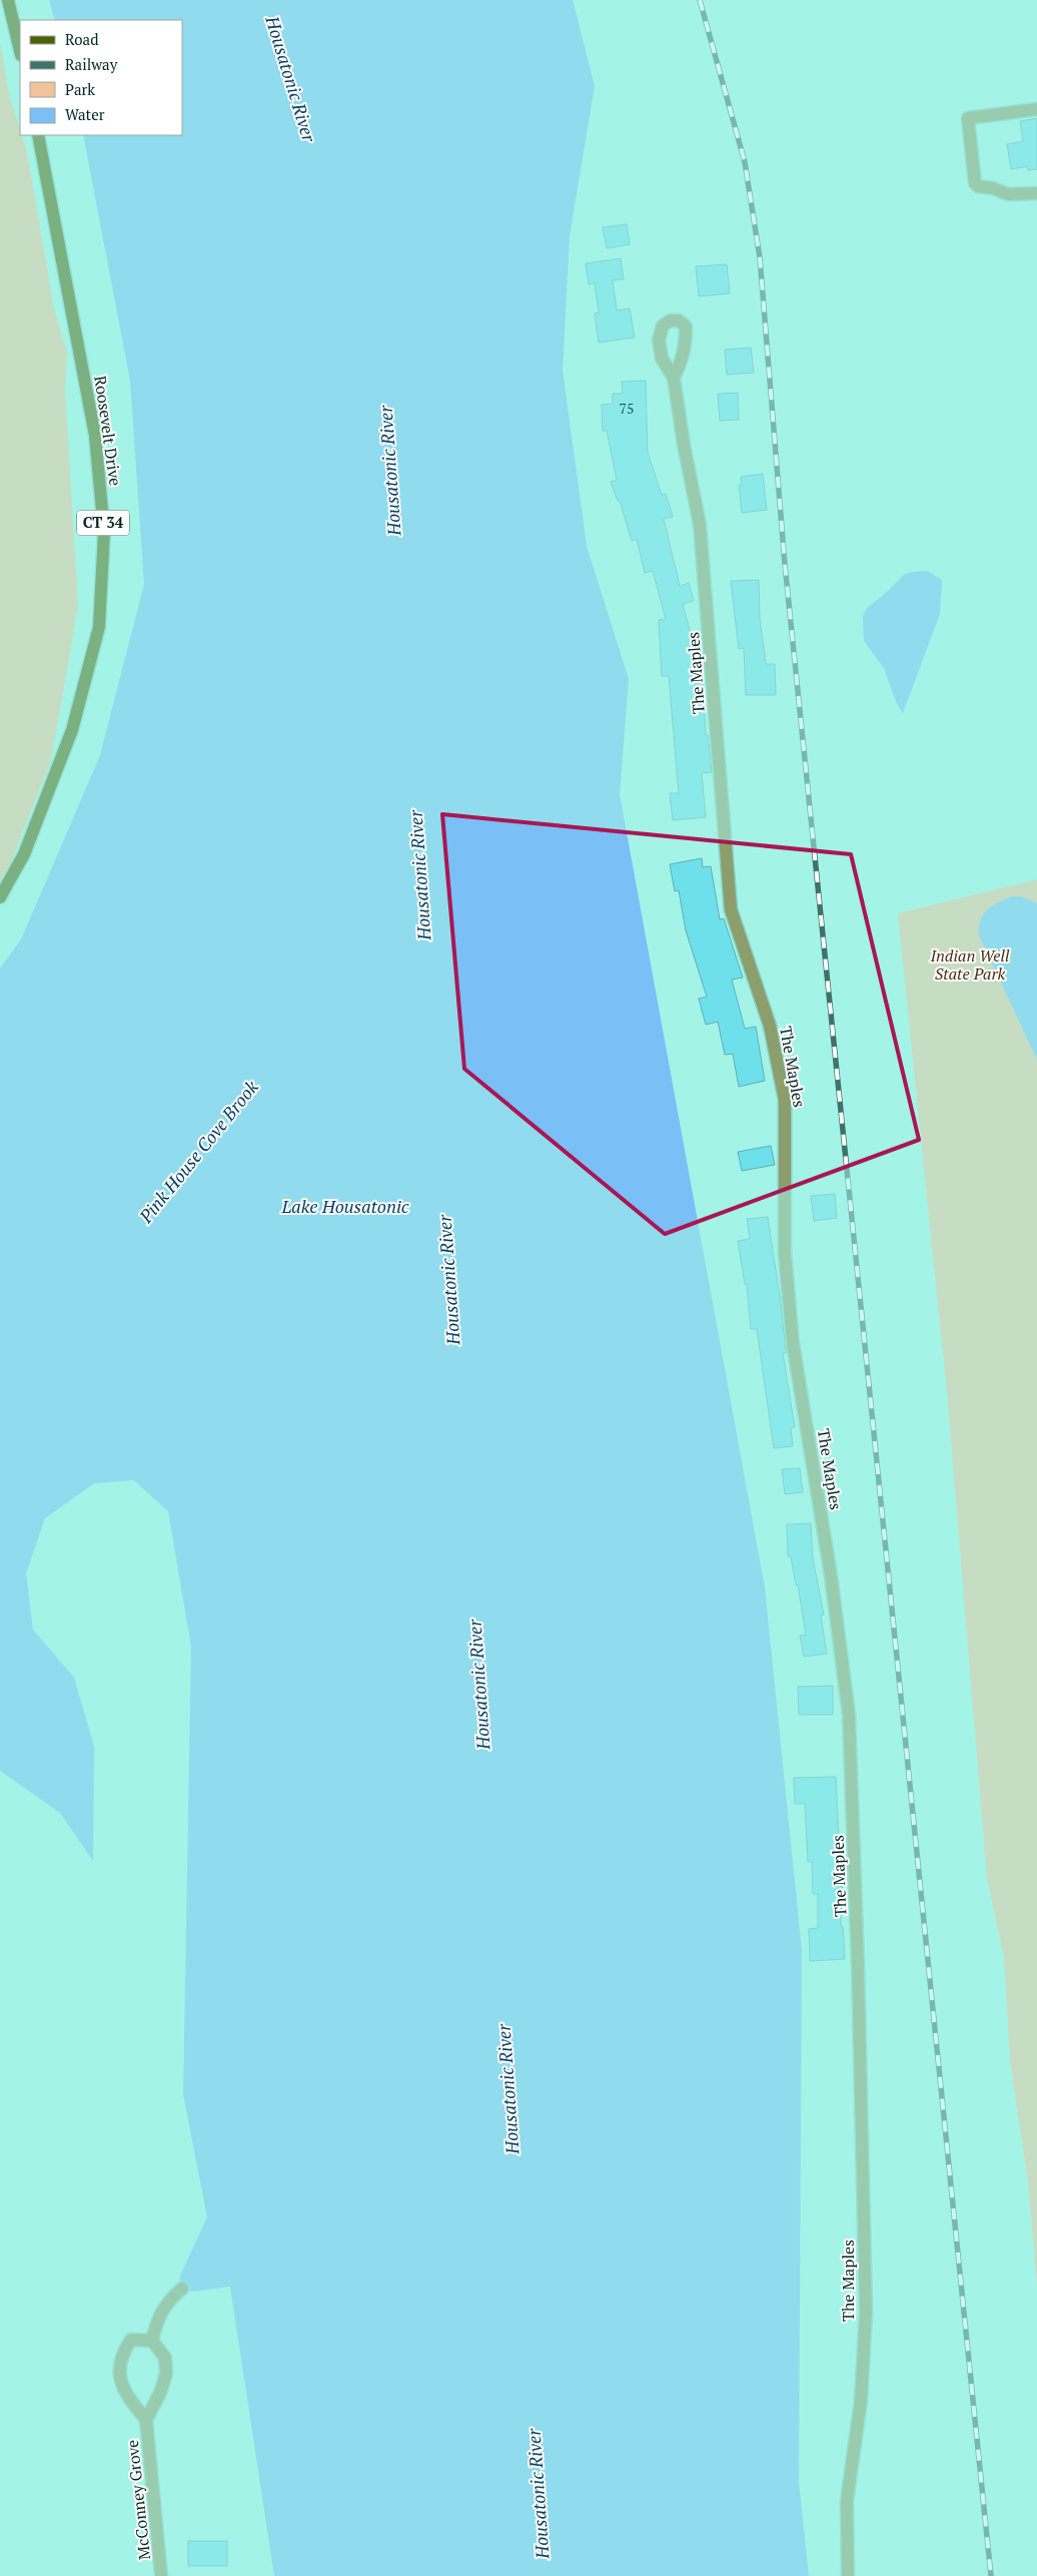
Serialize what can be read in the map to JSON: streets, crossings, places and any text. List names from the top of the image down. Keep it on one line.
{"streets":{"main road":["Roosevelt Drive","CT 34"],"street":["The Maples","McConney Grove"]},"water":["Housatonic River","Pink House Cove Brook","Lake Housatonic"],"parks":["Indian Well State Park"],"house_numbers":["75"],"legend":["Road","Railway","Park","Water"]}
